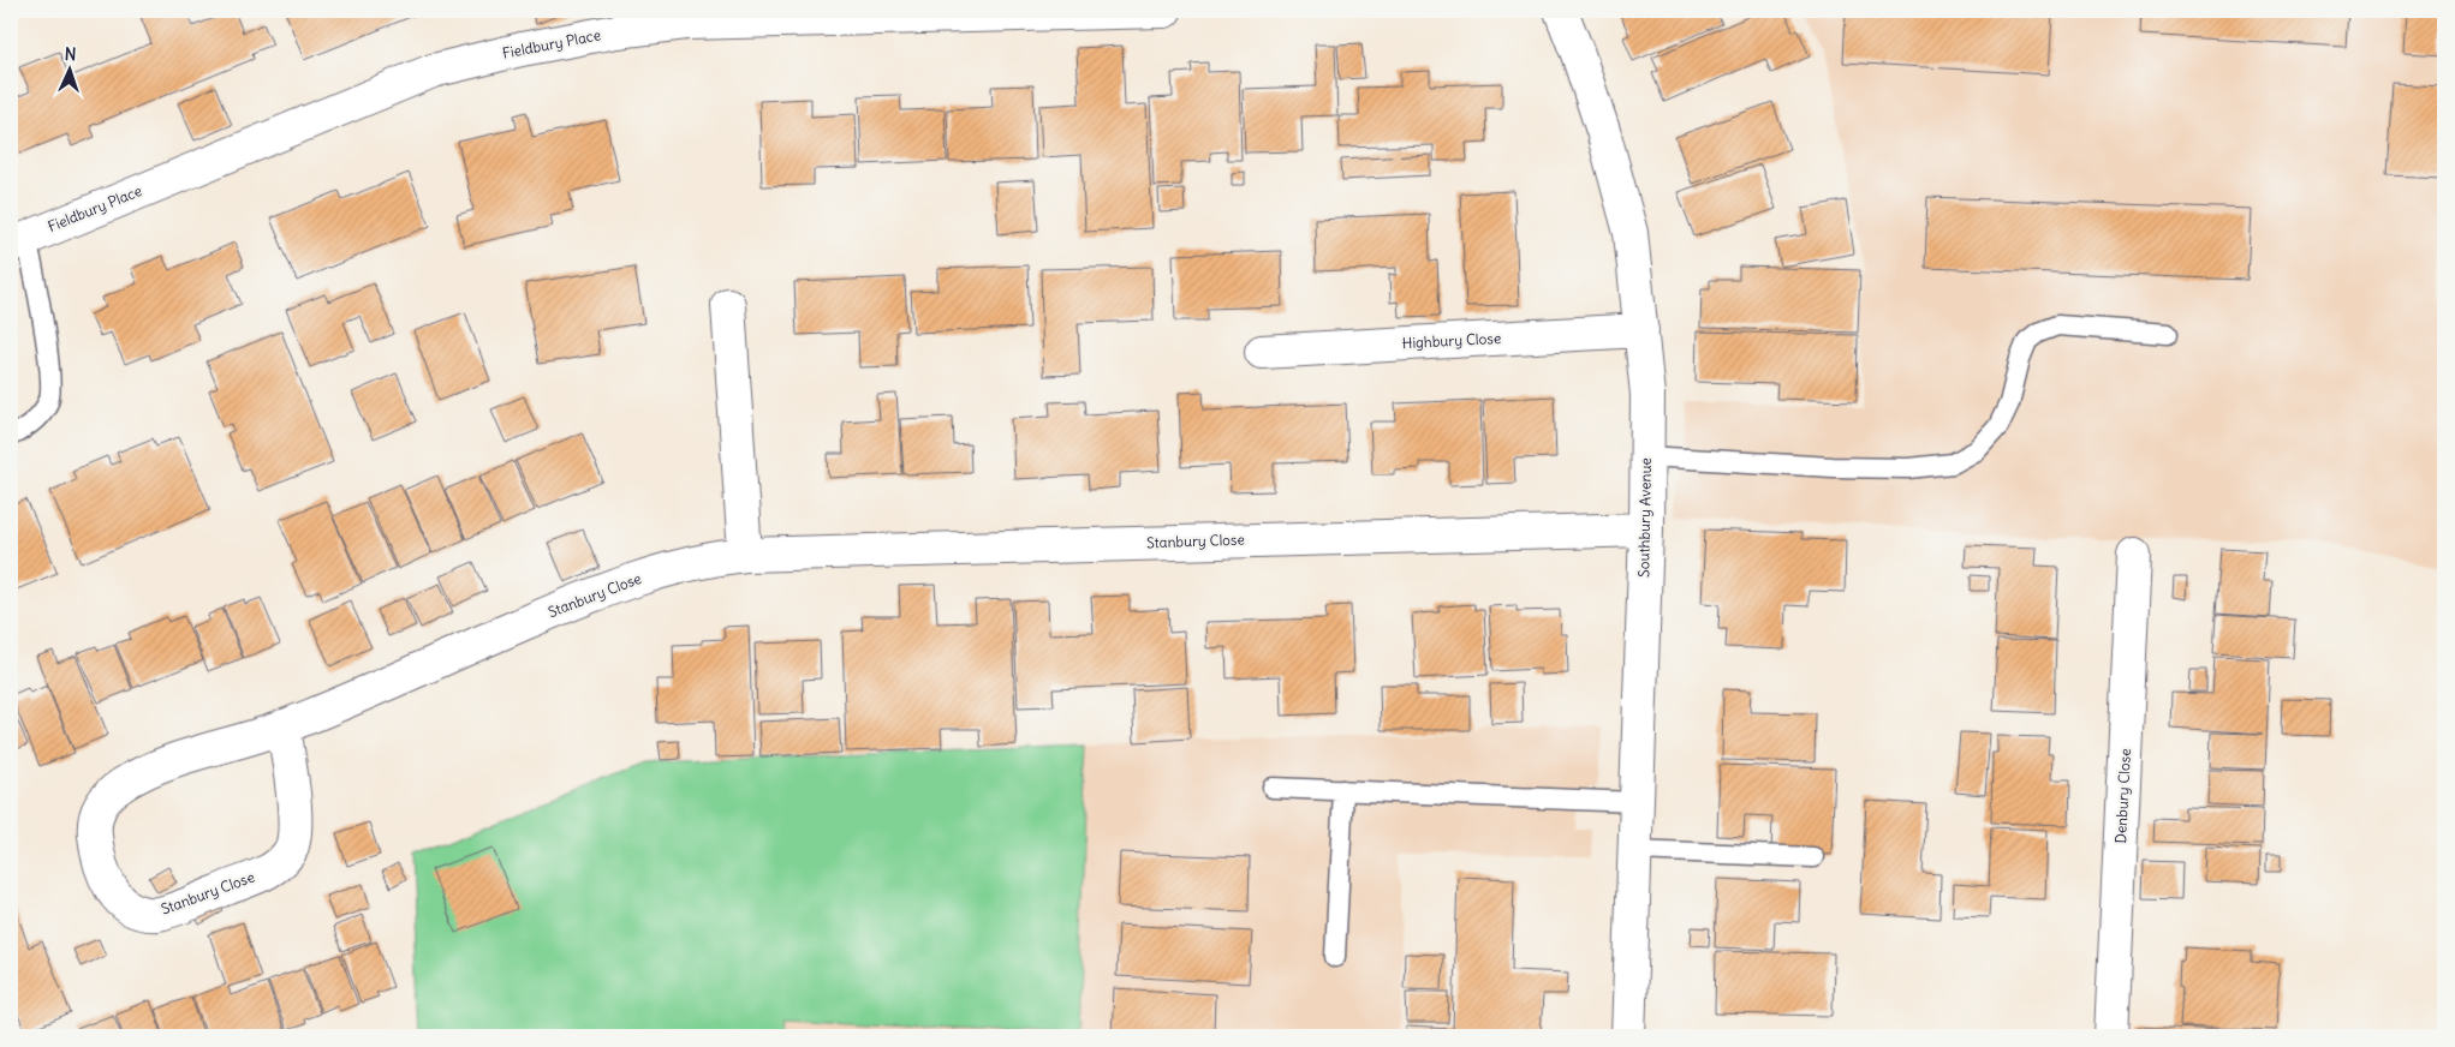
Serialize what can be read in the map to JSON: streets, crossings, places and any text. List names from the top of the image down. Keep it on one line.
{"streets":{"street":["Fieldbury Place","Highbury Close","Southbury Avenue","Stanbury Close","Denbury Close"]},"crossings":[["Highbury Close","Southbury Avenue"],["Southbury Avenue","Stanbury Close"]],"north":"top"}
